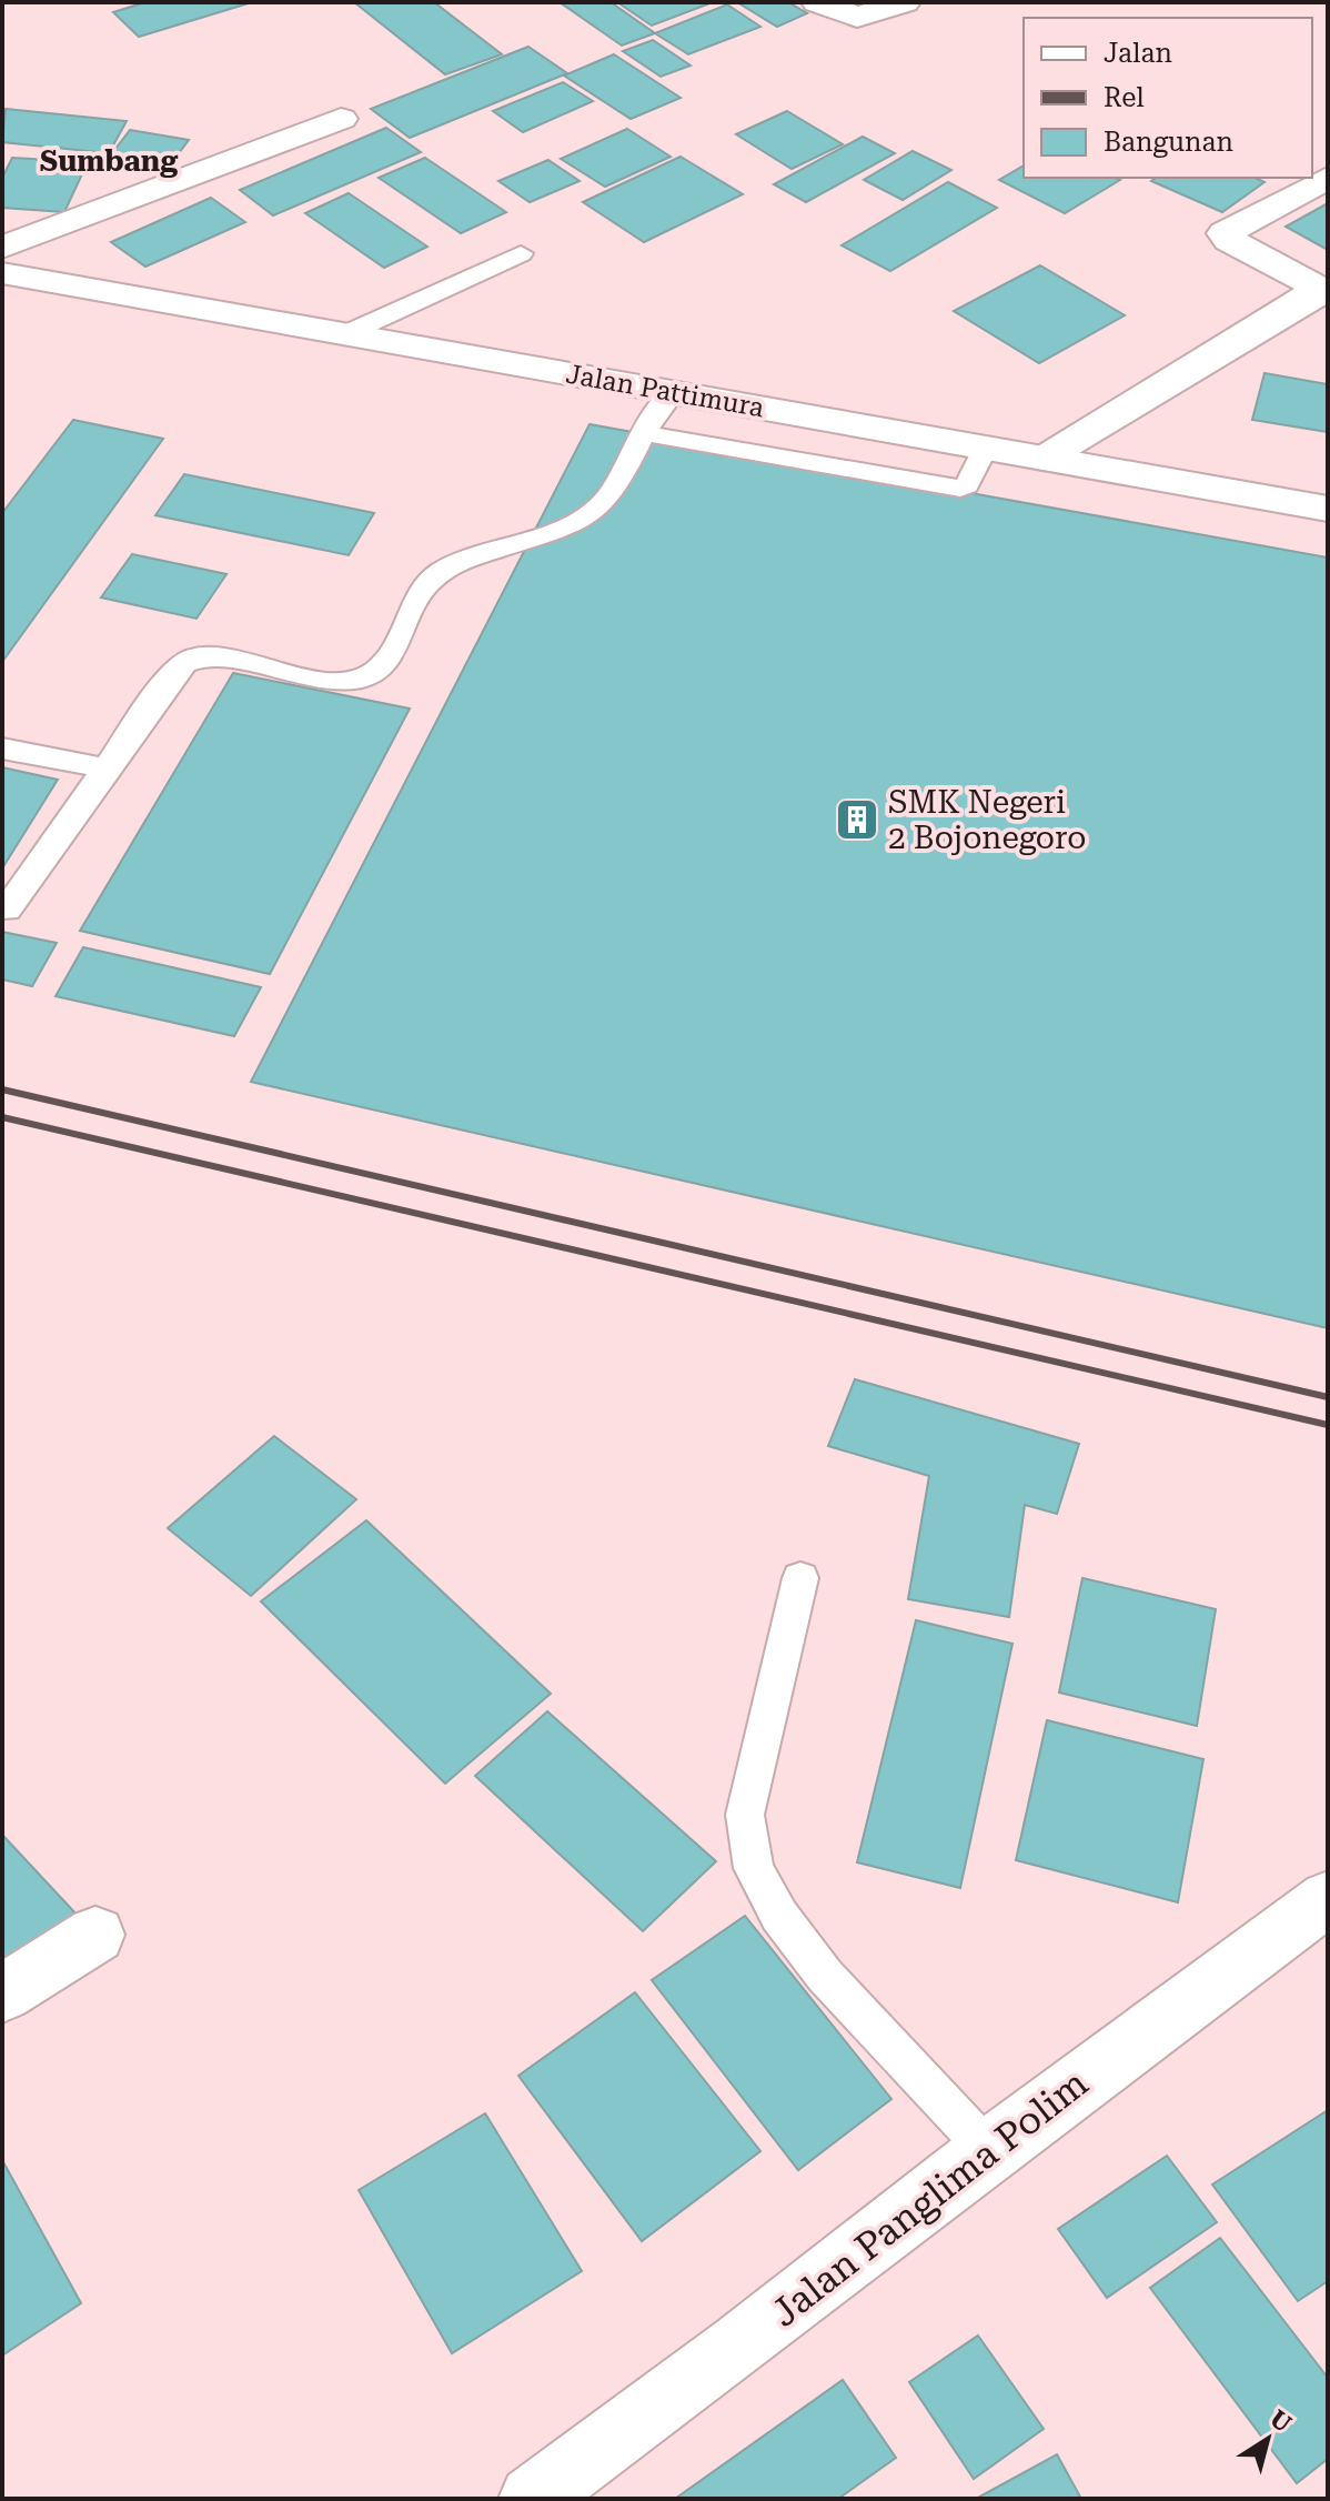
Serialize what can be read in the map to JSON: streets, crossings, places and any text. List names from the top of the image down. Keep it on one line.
{"streets":{"street":["Jalan Pattimura","Jalan Panglima Polim"]},"districts":["Sumbang"],"places":{"building":["SMK Negeri 2 Bojonegoro"]},"legend":["Jalan","Rel","Bangunan"],"north":"top right"}
